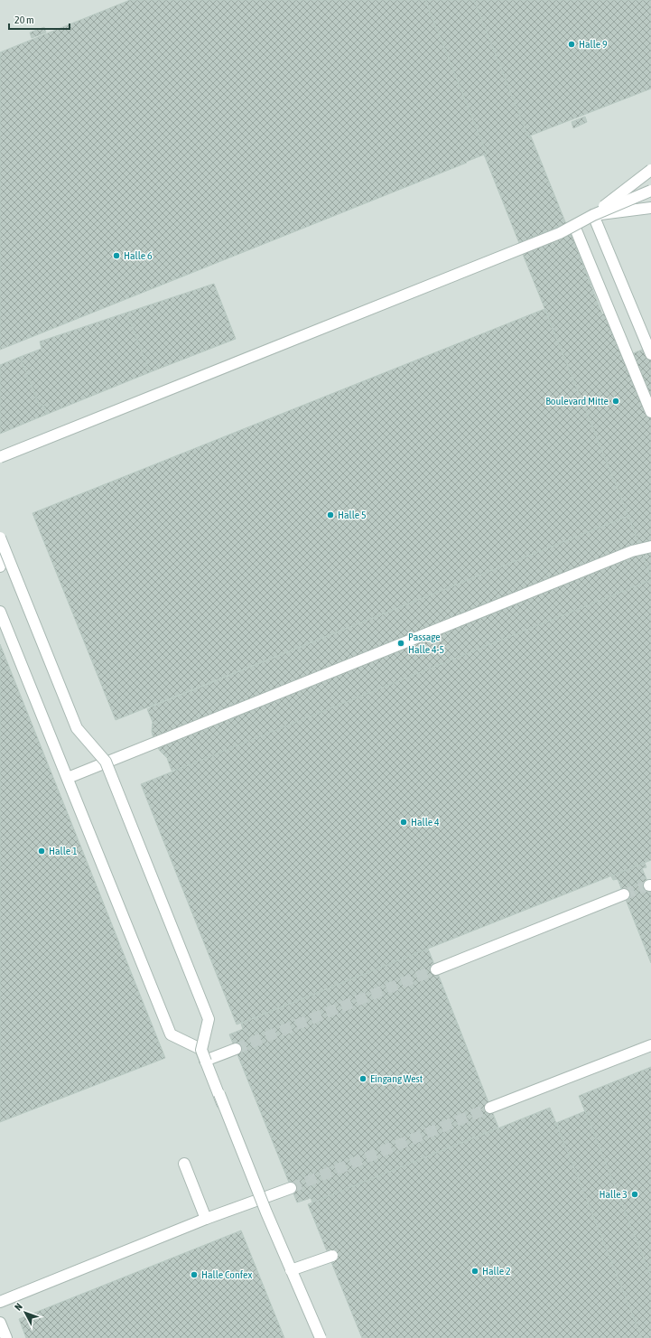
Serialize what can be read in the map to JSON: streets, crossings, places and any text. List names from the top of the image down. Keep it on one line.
{"places":["Halle 9","Halle 6","Boulevard Mitte","Halle 5","Passage Halle 4-5","Halle 4","Halle 1","Eingang West","Halle 3","Halle 2","Halle Confex"],"scale_bar":"20 m","north":"top left"}
